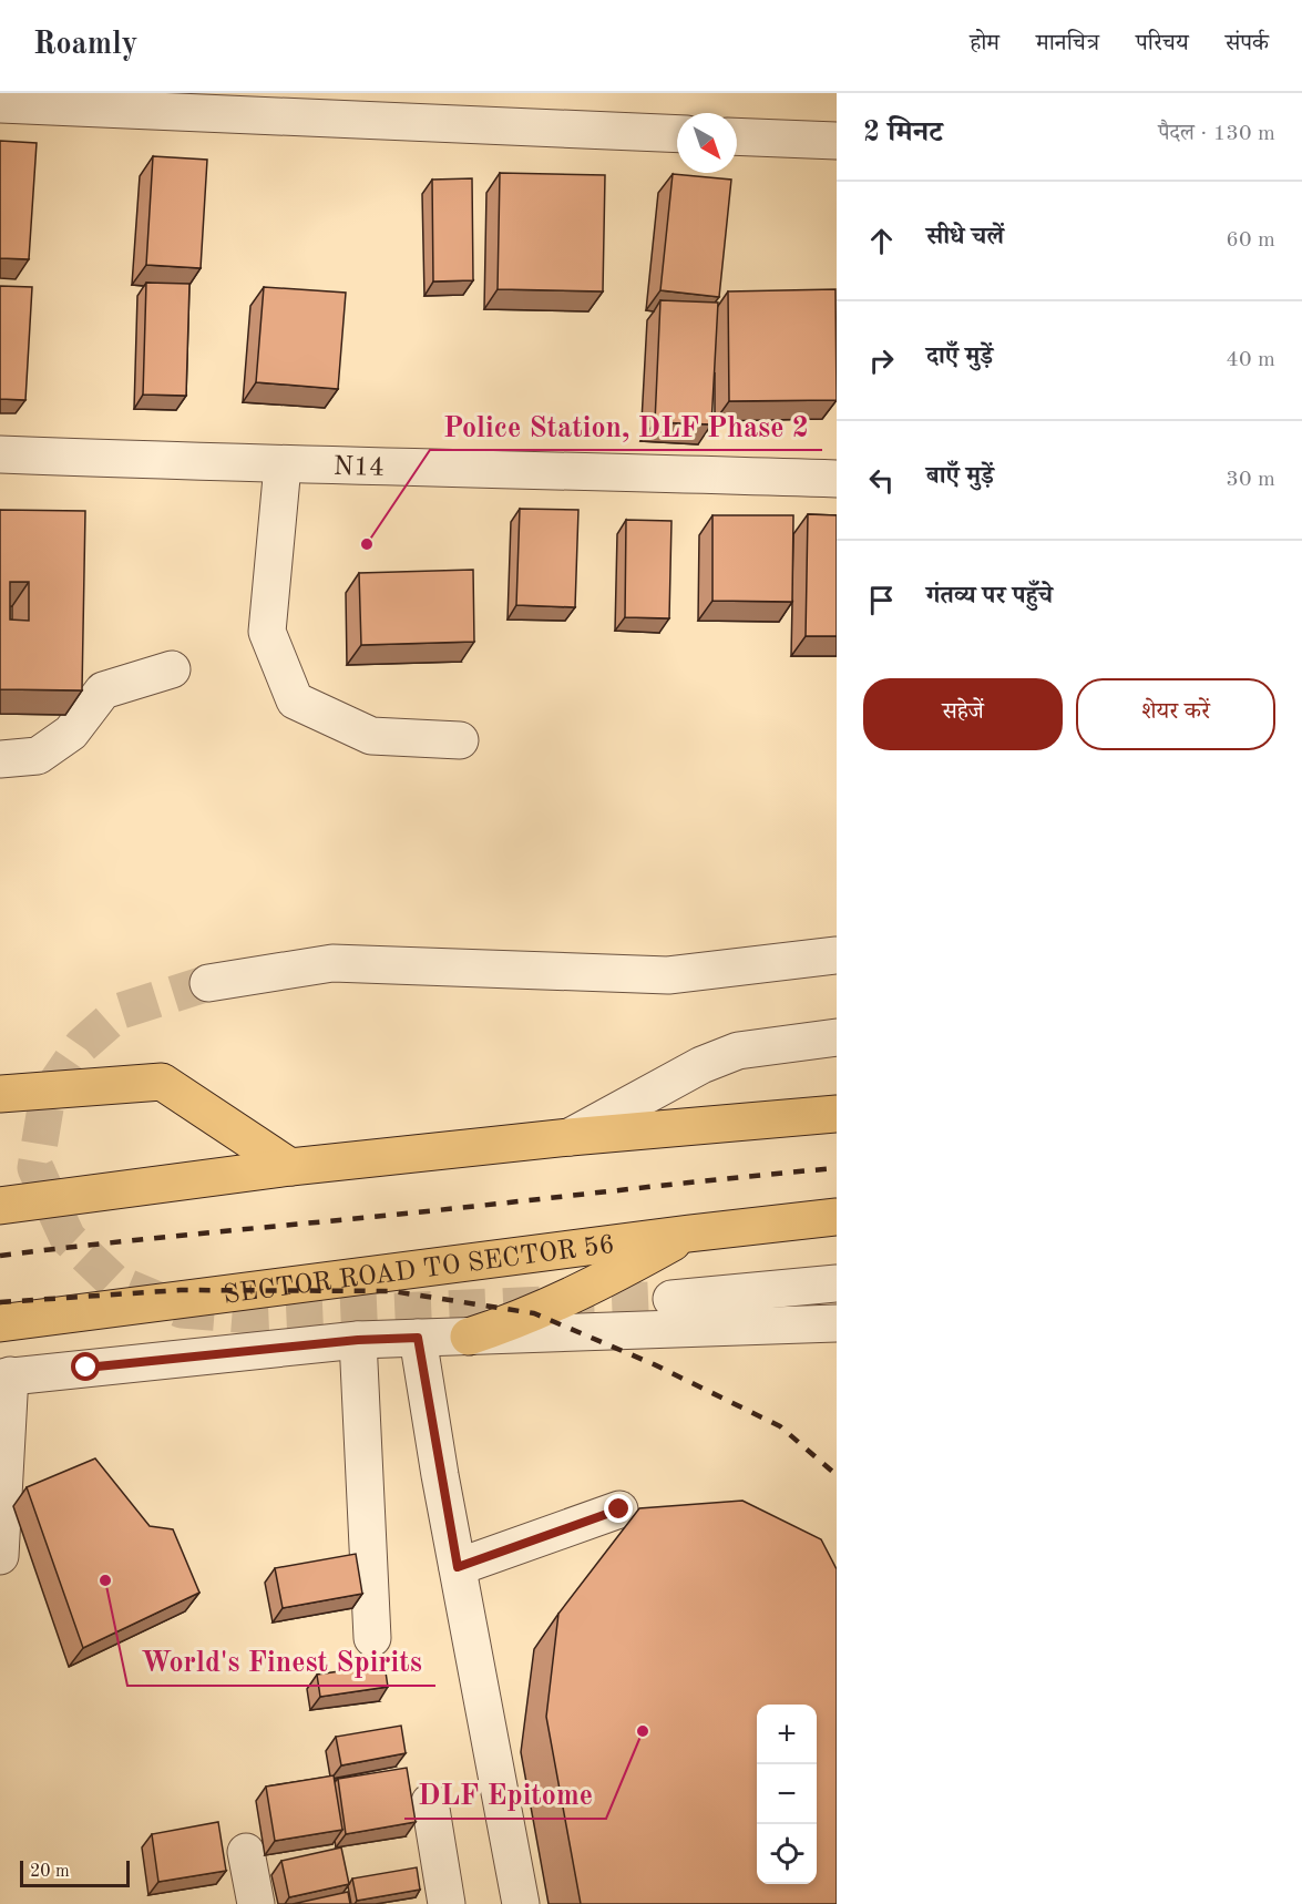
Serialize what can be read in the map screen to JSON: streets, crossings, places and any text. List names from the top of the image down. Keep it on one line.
{"streets":{"main road":["SECTOR ROAD TO SECTOR 56"],"street":["N14"]},"places":["Police Station, DLF Phase 2","World's Finest Spirits","DLF Epitome"],"scale_bar":"20 m","north":"bottom right","page":{"header":"Roamly","nav":["होम","मानचित्र","परिचय","संपर्क"],"heading":["2 मिनट","पैदल · 130 m"],"list":[["सीधे चलें","60 m"],["दाएँ मुड़ें","40 m"],["बाएँ मुड़ें","30 m"],"गंतव्य पर पहुँचे"],"buttons":["सहेजें","शेयर करें"],"map_buttons":["+","−"],"scale":"20 m"}}
